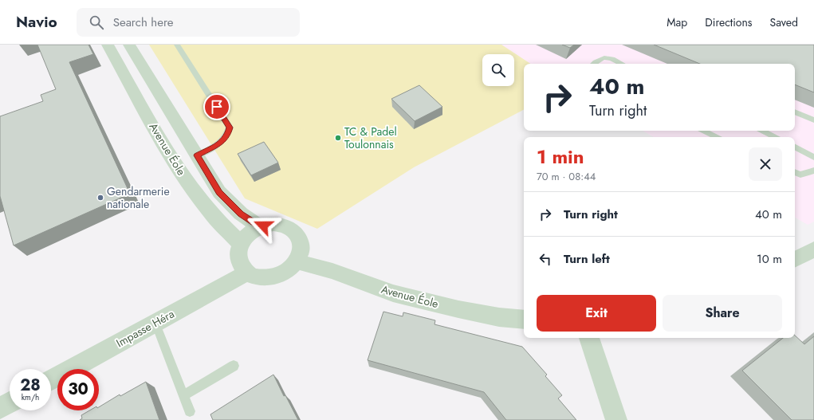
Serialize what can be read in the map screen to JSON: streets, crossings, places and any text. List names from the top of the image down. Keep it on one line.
{"streets":{"street":["Avenue Éole","Impasse Héra"]},"crossings":[["Avenue Éole","Impasse Héra"]],"places":["TC & Padel Toulonnais","Gendarmerie nationale"],"page":{"header":"Navio","search":"Search here","nav":["Map","Directions","Saved"],"turn":["40 m","Turn right"],"heading":["1 min","70 m · 08:44"],"list":[{"name":"Turn right","value":"40 m"},{"name":"Turn left","value":"10 m"}],"buttons":["Exit","Share"],"speed":"28 km/h","limit":"30"}}
